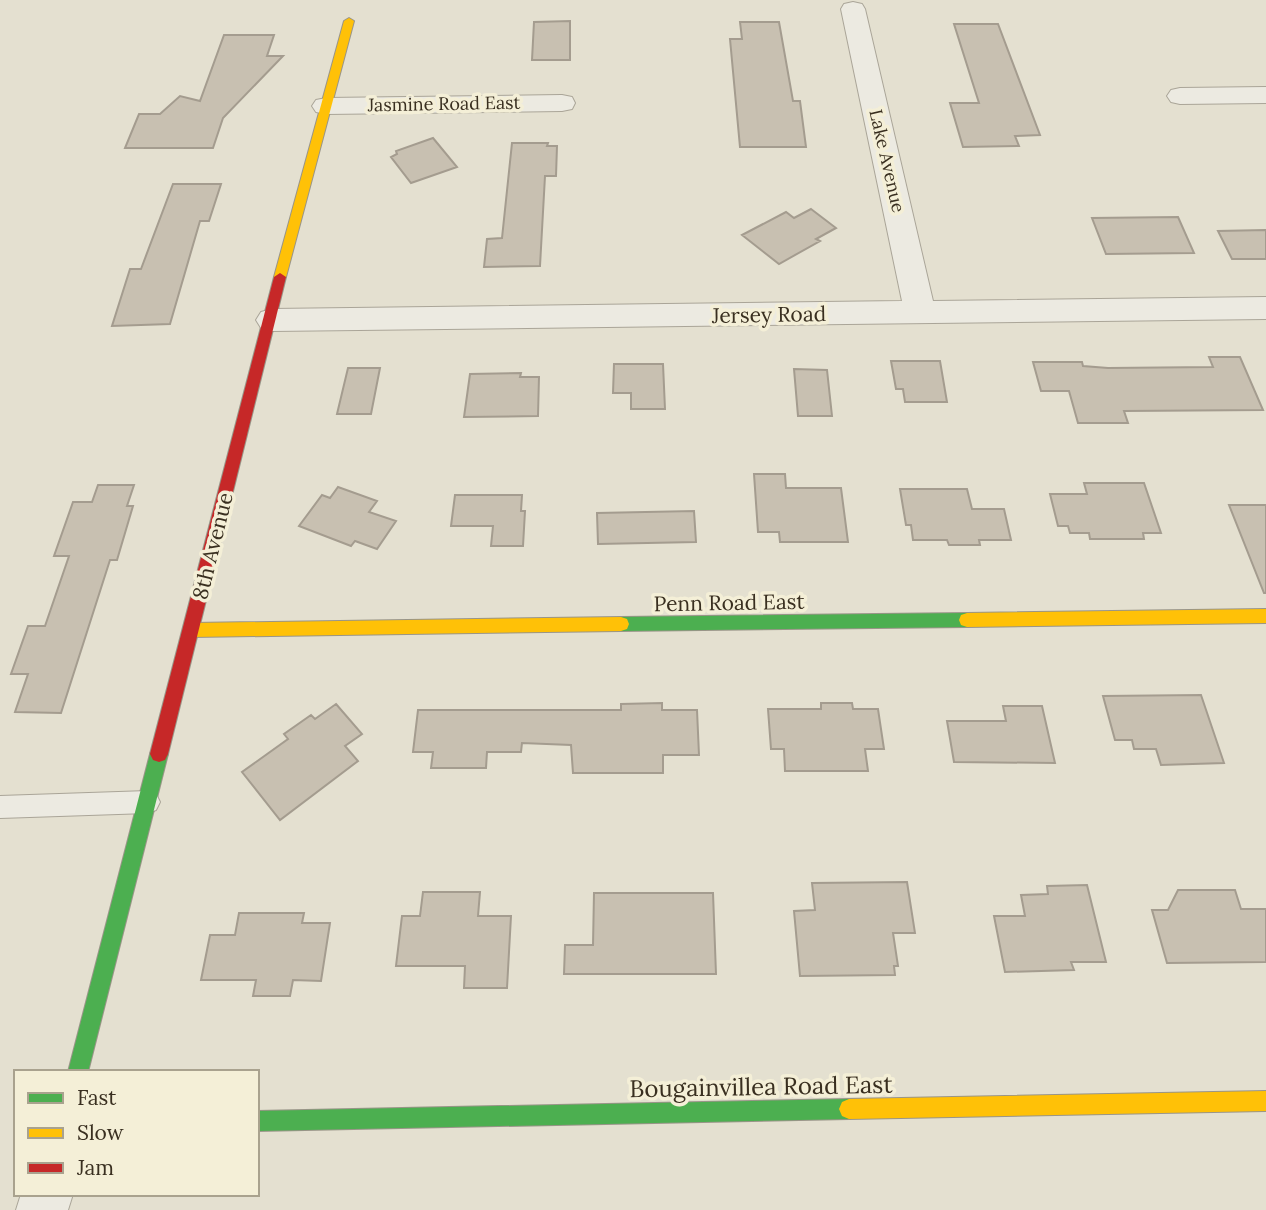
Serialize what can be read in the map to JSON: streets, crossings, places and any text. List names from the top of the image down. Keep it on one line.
{"streets":{"street":["Jasmine Road East","Lake Avenue","Jersey Road","8th Avenue","Penn Road East","Bougainvillea Road East"]},"crossings":[["Jasmine Road East","8th Avenue"],["Lake Avenue","Jersey Road"],["Jersey Road","8th Avenue"],["8th Avenue","Penn Road East"]],"legend":["Fast","Slow","Jam"]}
